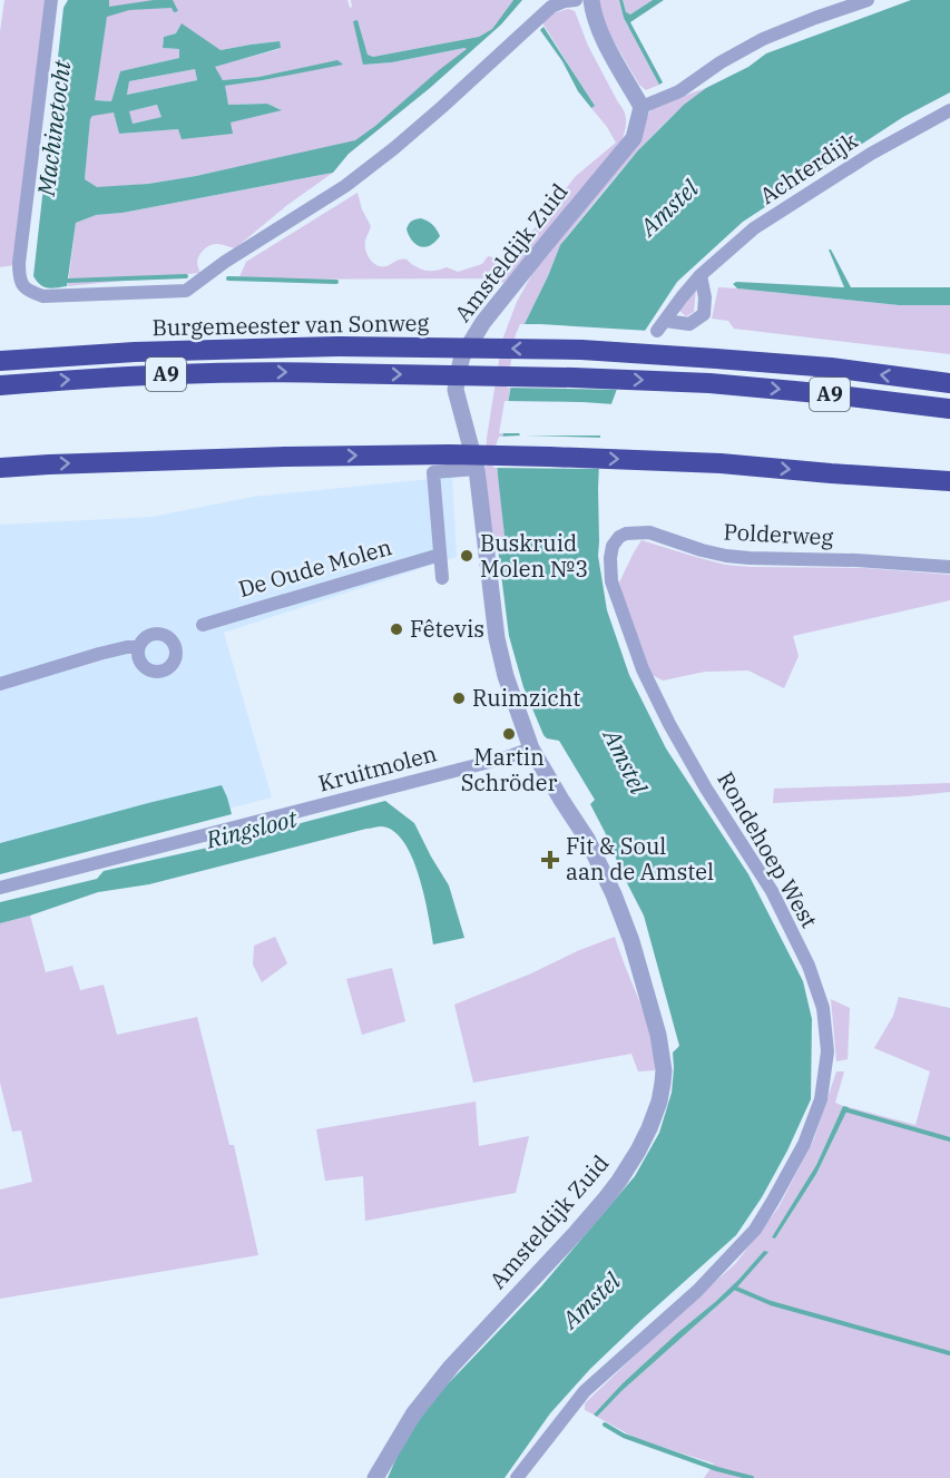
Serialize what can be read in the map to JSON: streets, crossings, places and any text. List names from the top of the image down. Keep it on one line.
{"streets":{"highway":["Burgemeester van Sonweg","A9"],"street":["Achterdijk","Amsteldijk Zuid","Polderweg","De Oude Molen","Kruitmolen","Rondehoep West"]},"crossings":[["Amsteldijk Zuid","Kruitmolen"],["Polderweg","Rondehoep West"]],"water":["Machinetocht","Amstel","Ringsloot"],"places":{"other":["Buskruid Molen №3","Fêtevis","Ruimzicht","Martin Schröder"],"health":["Fit & Soul aan de Amstel"]}}
